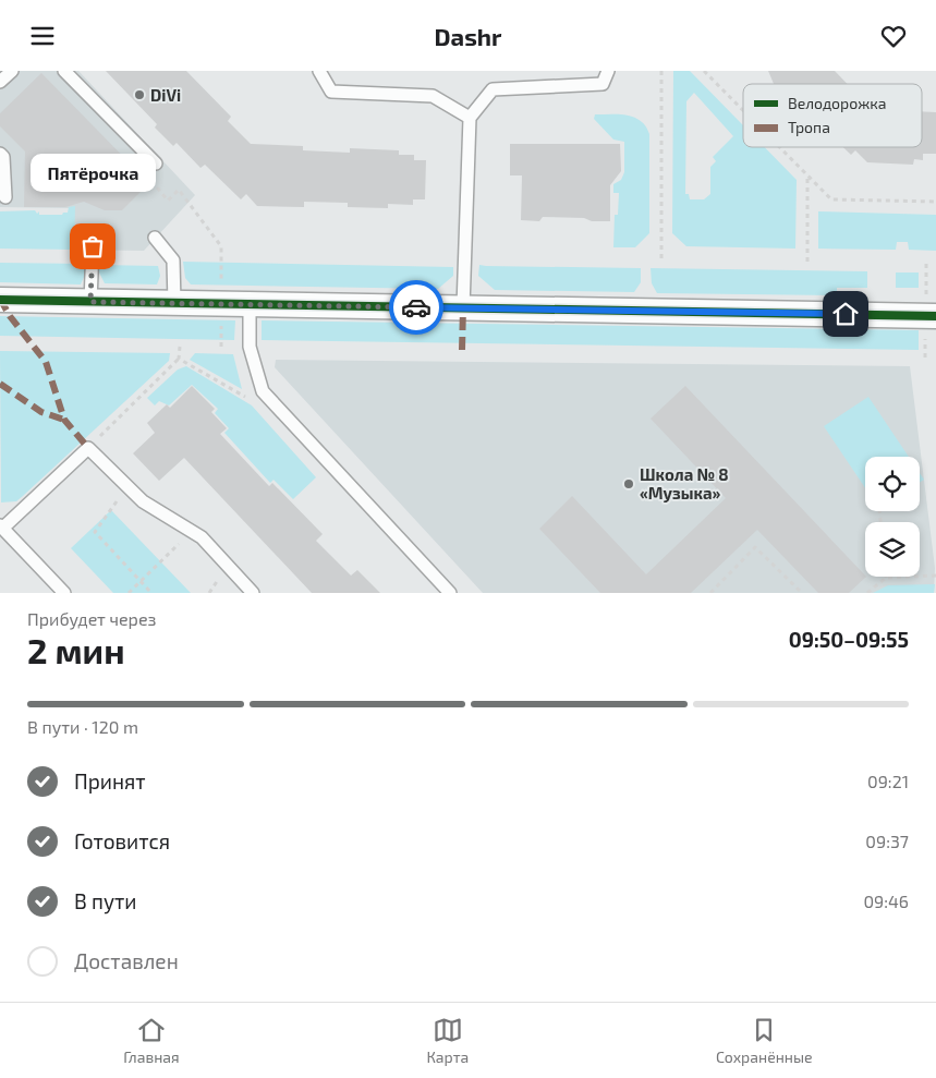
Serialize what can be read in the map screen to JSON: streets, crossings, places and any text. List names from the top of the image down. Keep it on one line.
{"places":["DiVi","Пятёрочка","Школа № 8 «Музыка»"],"legend":["Велодорожка","Тропа"],"page":{"header":"Dashr","bubble":"Пятёрочка","heading":["2 мин","Прибудет через","09:50–09:55"],"bar":"В пути · 120 m","list":[["Принят","09:21"],["Готовится","09:37"],["В пути","09:46"],"Доставлен"],"tabs":["Главная","Карта","Сохранённые"]}}
